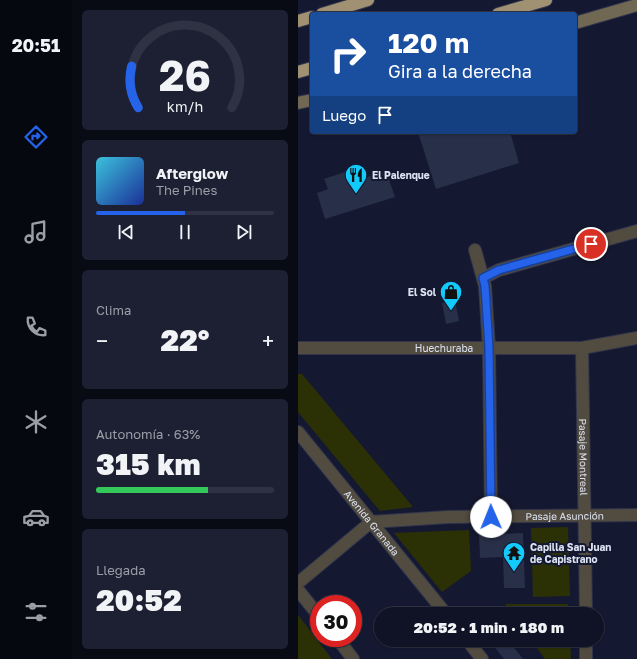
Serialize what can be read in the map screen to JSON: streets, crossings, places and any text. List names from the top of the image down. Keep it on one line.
{"streets":{"street":["Huechuraba","Pasaje Montreal","Pasaje Asunción","Avenida Granada"]},"crossings":[["Huechuraba","Pasaje Montreal"],["Pasaje Montreal","Pasaje Asunción"],["Pasaje Asunción","Avenida Granada"]],"places":{"restaurant":["El Palenque"],"shop":["El Sol"],"temple":["Capilla San Juan de Capistrano"]},"page":{"tabs":"20:51","turn":["120 m","Gira a la derecha"],"then":"Luego","song":["Afterglow","The Pines"],"tile":["Clima",["Autonomía · 63%","315 km"],["Llegada","20:52"]],"heat":["−","22°","+"],"limit":"30","trip":"20:52 · 1 min · 180 m","gauge":["26","km/h"]}}
